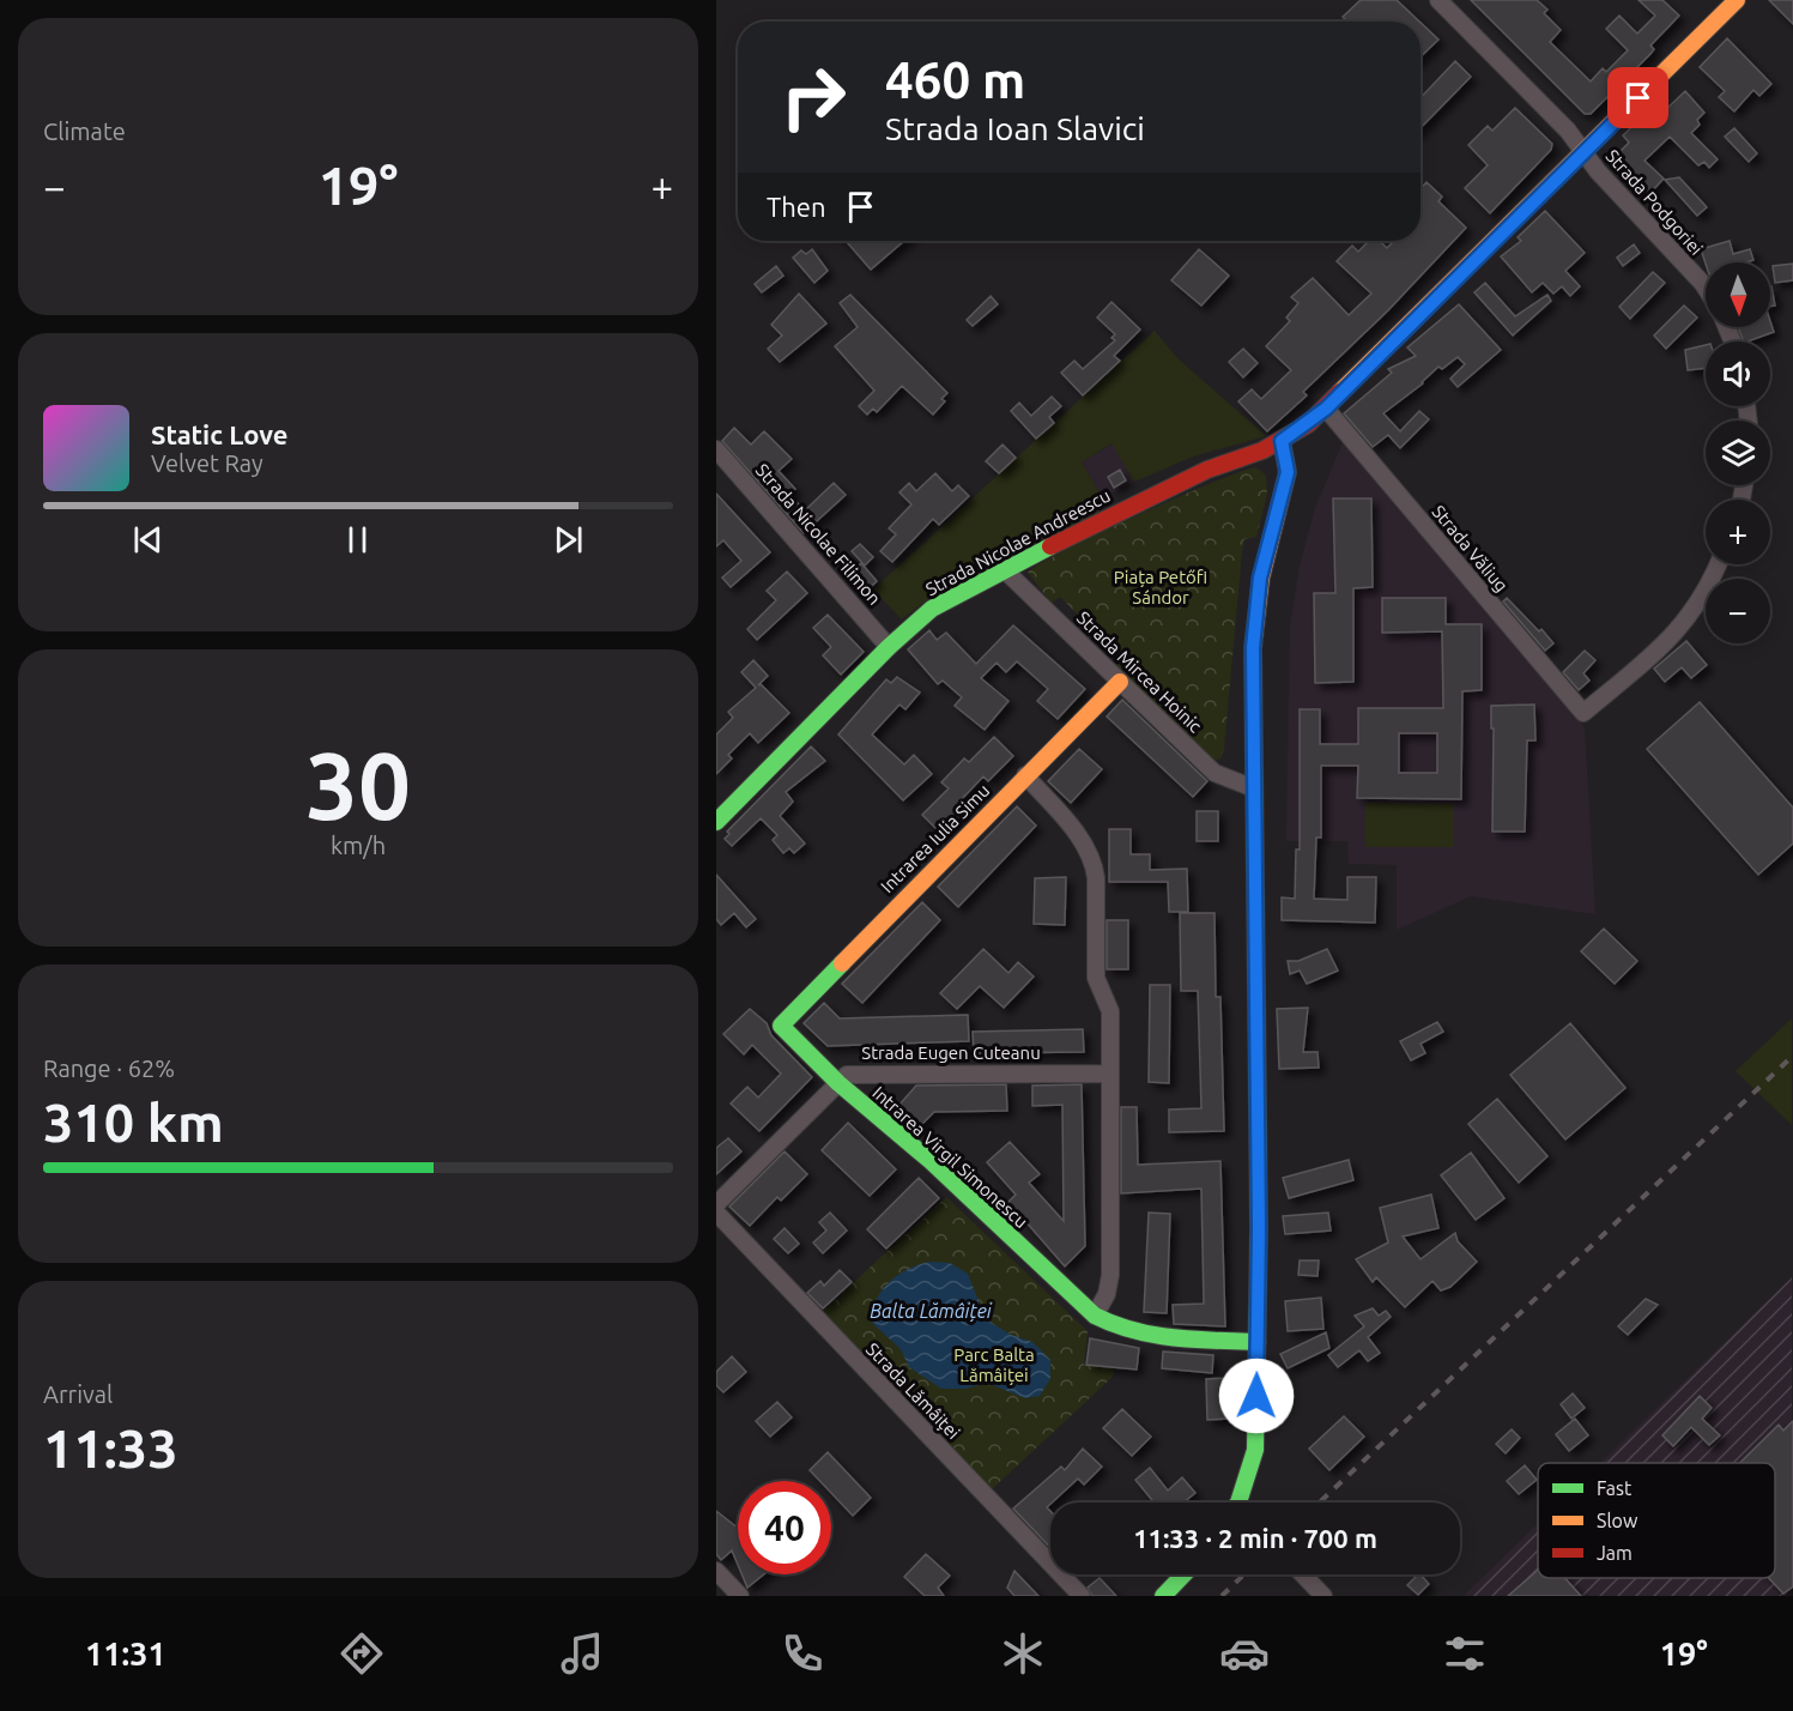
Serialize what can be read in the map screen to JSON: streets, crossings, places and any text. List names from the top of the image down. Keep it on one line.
{"streets":{"street":["Strada Podgoriei","Strada Nicolae Filimon","Strada Nicolae Andreescu","Strada Văliug","Strada Mircea Hoinic","Intrarea Iulia Simu","Strada Eugen Cuteanu","Intrarea Virgil Simonescu","Strada Lămâiței"]},"crossings":[["Strada Podgoriei","Strada Nicolae Andreescu"],["Strada Nicolae Filimon","Strada Nicolae Andreescu"],["Strada Nicolae Andreescu","Strada Văliug"],["Strada Nicolae Andreescu","Strada Mircea Hoinic"],["Strada Mircea Hoinic","Intrarea Iulia Simu"],["Intrarea Iulia Simu","Intrarea Virgil Simonescu"],["Strada Eugen Cuteanu","Intrarea Virgil Simonescu"]],"water":["Balta Lămâiței"],"parks":["Piața Petőfi Sándor","Parc Balta Lămâiței"],"legend":["Fast","Slow","Jam"],"north":"bottom","page":{"tile":["Climate",["30","km/h"],["Range · 62%","310 km"],["Arrival","11:33"]],"turn":["460 m","Strada Ioan Slavici"],"heat":["−","19°","+"],"then":"Then","map_buttons":["+","−"],"song":["Static Love","Velvet Ray"],"limit":"40","trip":"11:33 · 2 min · 700 m","tabs":["11:31","19°"]}}
